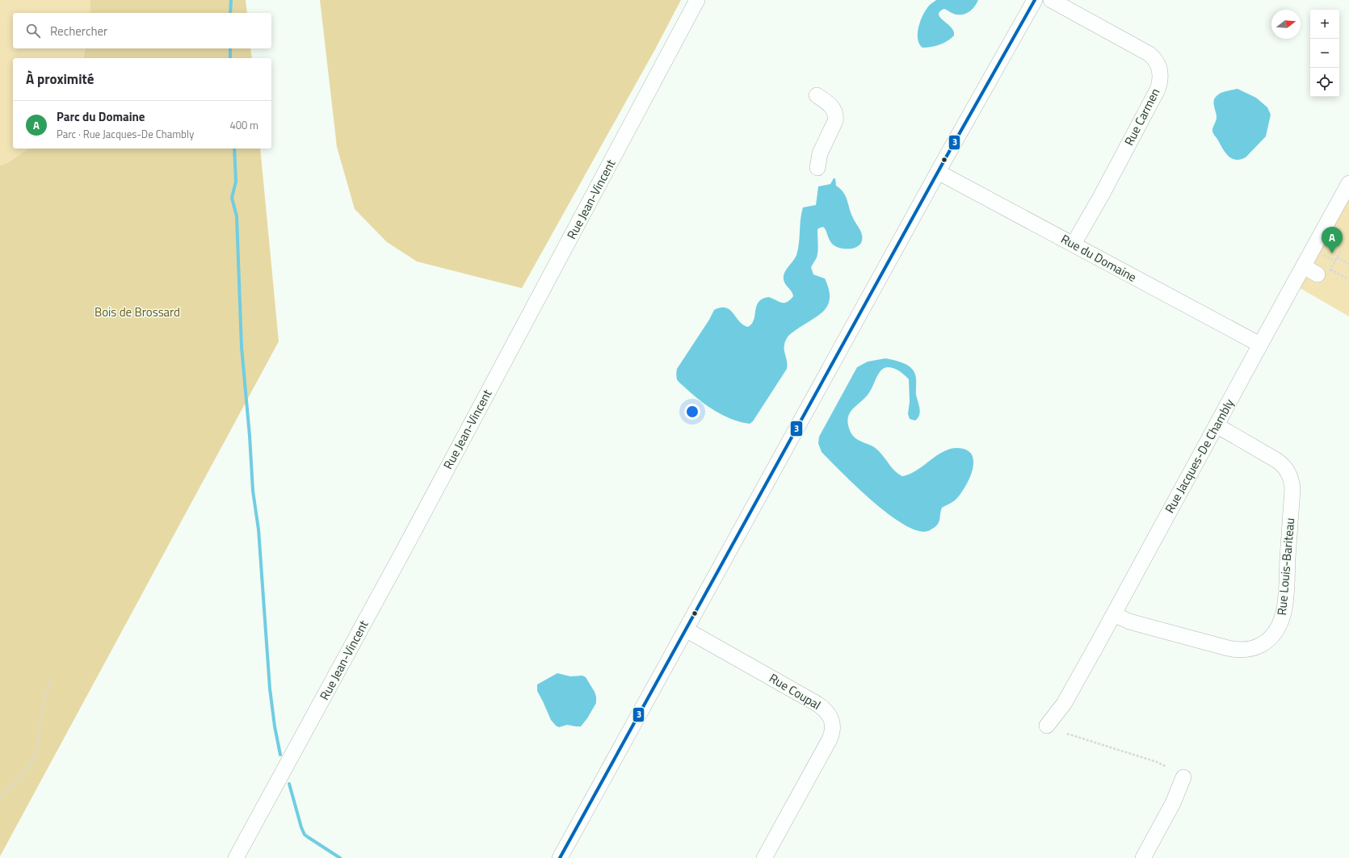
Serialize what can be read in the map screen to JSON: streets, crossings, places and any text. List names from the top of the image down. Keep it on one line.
{"streets":{"street":["Rue Carmen","Rue Jean-Vincent","Rue du Domaine","Rue Jacques-De Chambly","Rue Louis-Bariteau","Rue Coupal"]},"crossings":[["Rue Carmen","Rue du Domaine"],["Rue du Domaine","Rue Jacques-De Chambly"],["Rue Jacques-De Chambly","Rue Louis-Bariteau"]],"parks":["Bois de Brossard"],"lines":["transit line 3"],"north":"right","page":{"map_buttons":["+","−"],"search":"Rechercher","heading":"À proximité","list":[{"mark":"A","name":"Parc du Domaine","note":"Parc · Rue Jacques-De Chambly","value":"400 m"}],"pins":"A"}}
